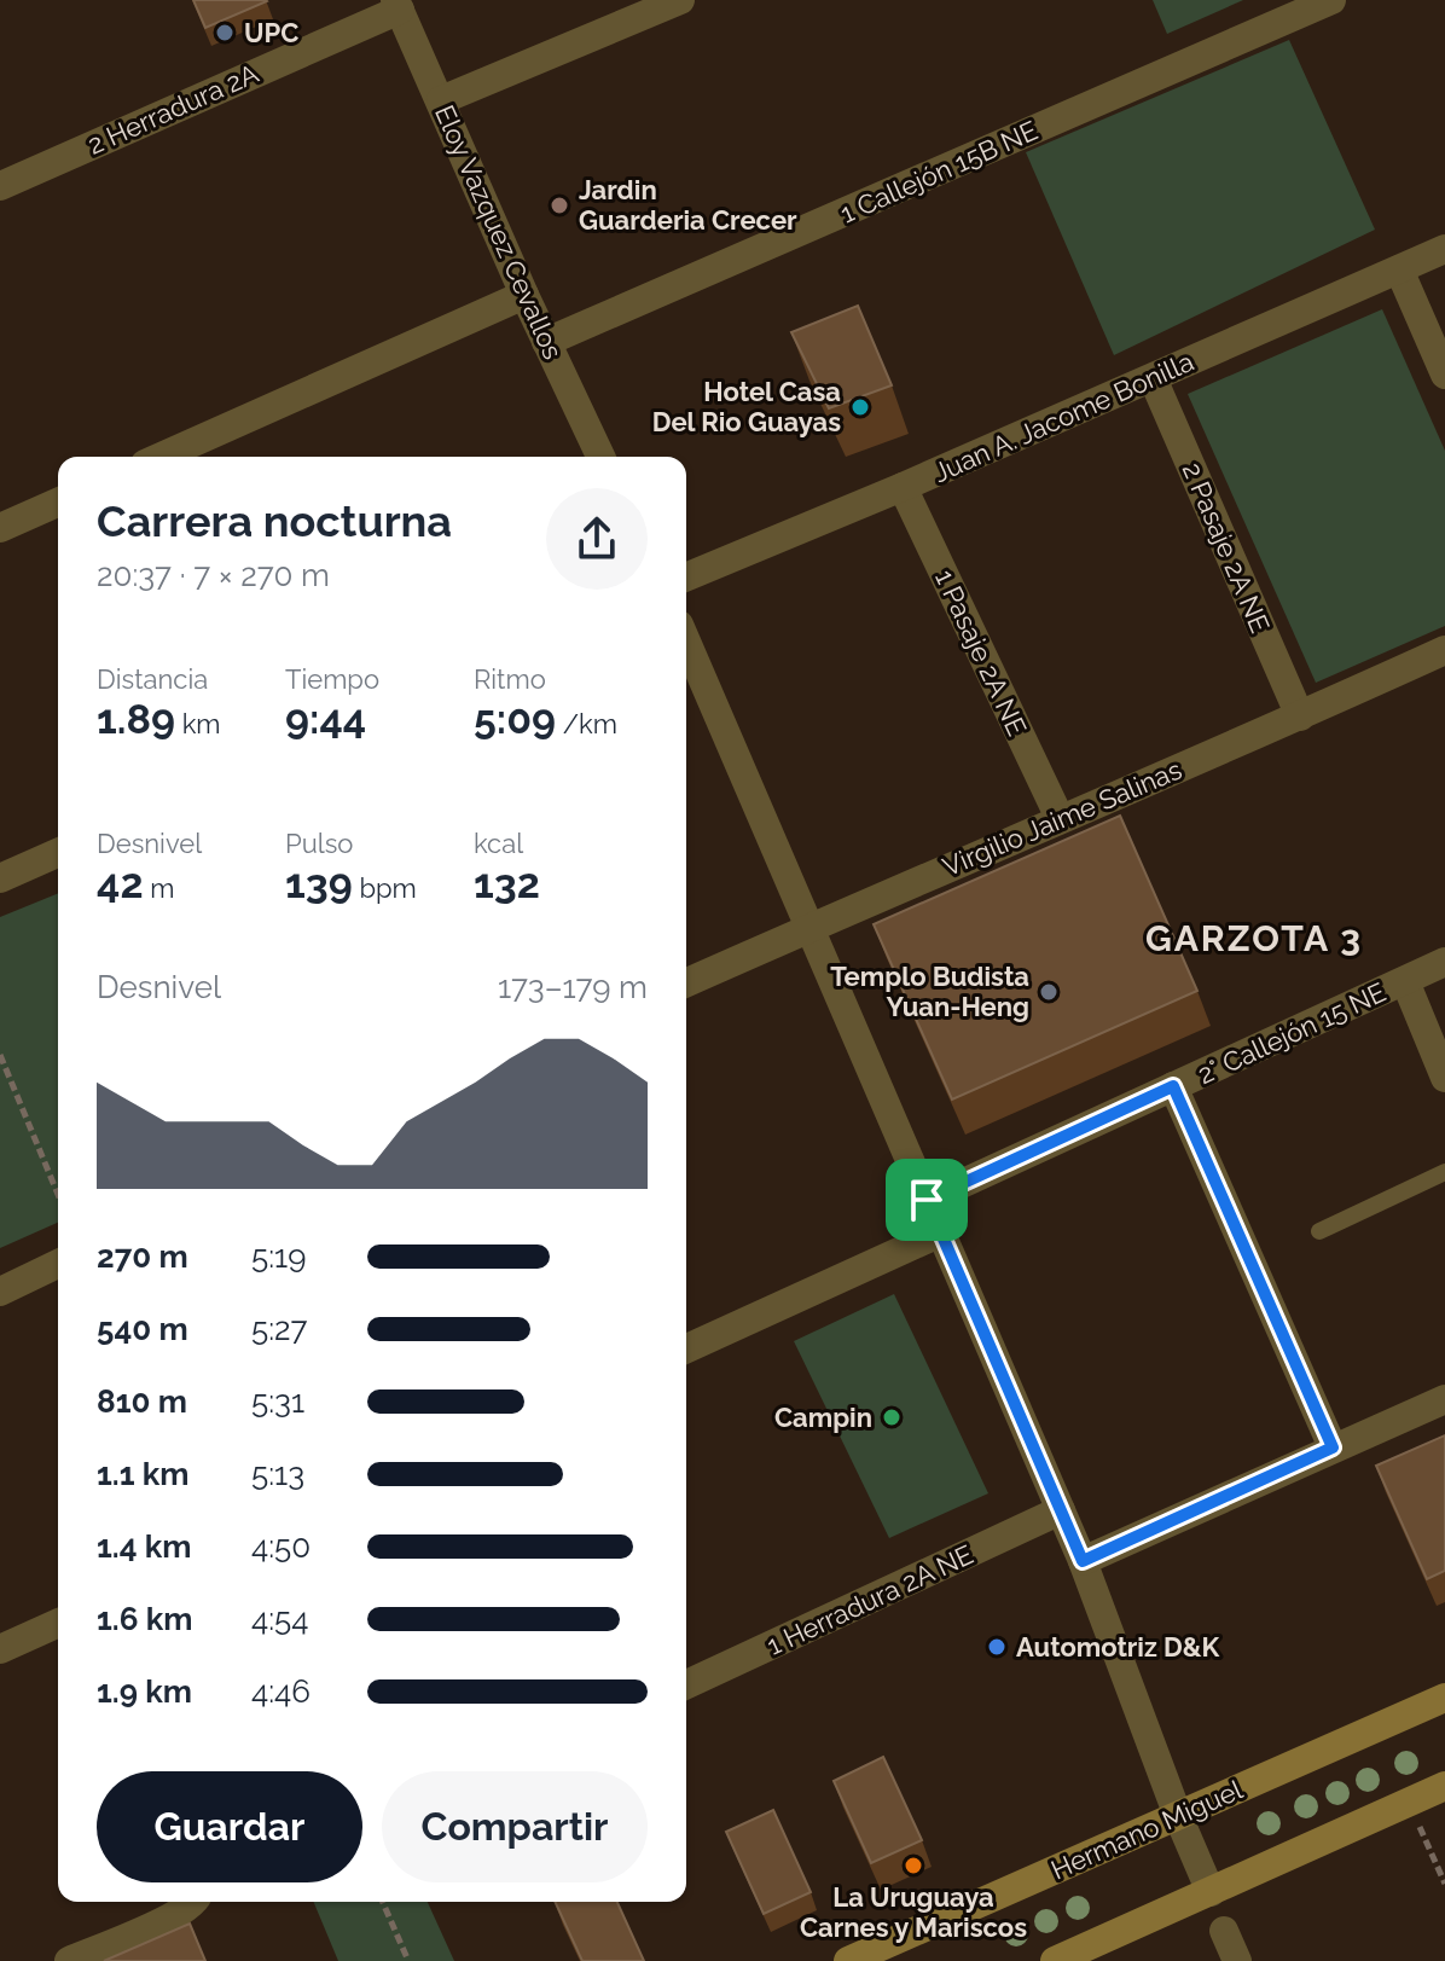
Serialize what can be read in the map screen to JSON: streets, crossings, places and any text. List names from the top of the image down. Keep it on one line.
{"streets":{"street":["2 Herradura 2A","1 Callejón 15B NE","Eloy Vazquez Cevallos","Juan A. Jacome Bonilla","2 Pasaje 2A NE","1 Pasaje 2A NE","Virgilio Jaime Salinas","2° Callejón 15 NE","1 Herradura 2A NE","Hermano Miguel"]},"crossings":[["2 Herradura 2A","Eloy Vazquez Cevallos"],["1 Callejón 15B NE","Eloy Vazquez Cevallos"],["Juan A. Jacome Bonilla","2 Pasaje 2A NE"],["Juan A. Jacome Bonilla","1 Pasaje 2A NE"],["2 Pasaje 2A NE","Virgilio Jaime Salinas"],["1 Pasaje 2A NE","Virgilio Jaime Salinas"]],"districts":["GARZOTA 3"],"places":["UPC","Jardin Guarderia Crecer","Hotel Casa Del Rio Guayas","Templo Budista Yuan-Heng","Campin","Automotriz D&K","La Uruguaya Carnes y Mariscos"],"page":{"heading":["Carrera nocturna","20:37 · 7 × 270 m"],"stats":[["Distancia","1.89 km"],["Tiempo","9:44"],["Ritmo","5:09 /km"],["Desnivel","42 m"],["Pulso","139 bpm"],["kcal","132"]],"chart":["Desnivel","173–179 m"],"list":[{"name":"270 m","note":"5:19"},{"name":"540 m","note":"5:27"},{"name":"810 m","note":"5:31"},{"name":"1.1 km","note":"5:13"},{"name":"1.4 km","note":"4:50"},{"name":"1.6 km","note":"4:54"},{"name":"1.9 km","note":"4:46"}],"buttons":["Guardar","Compartir"]}}
